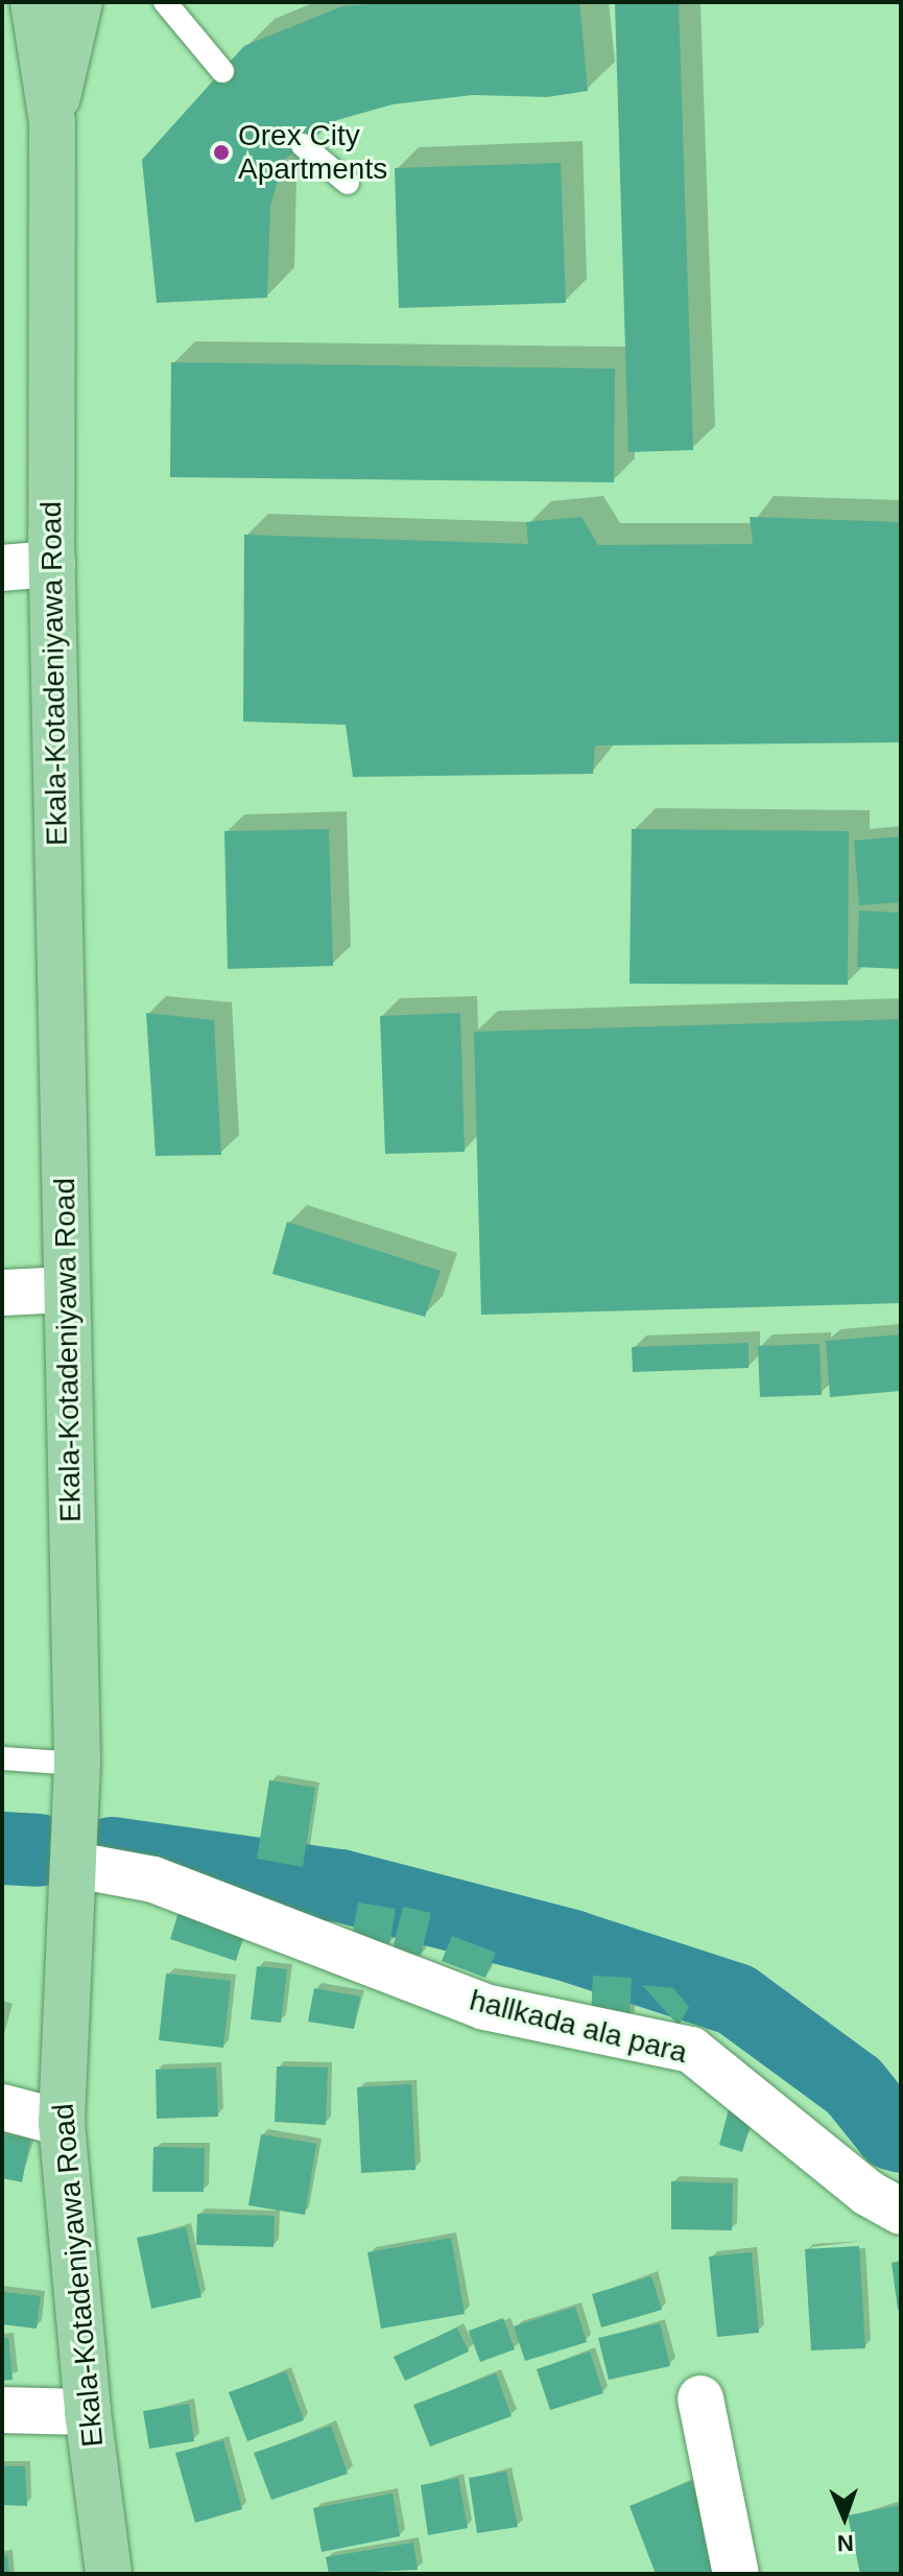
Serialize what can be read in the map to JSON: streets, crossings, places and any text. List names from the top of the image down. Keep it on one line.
{"streets":{"main road":["Ekala-Kotadeniyawa Road"],"street":["hallkada ala para"]},"crossings":[["Ekala-Kotadeniyawa Road","hallkada ala para"]],"places":["Orex City Apartments"],"north":"bottom"}
